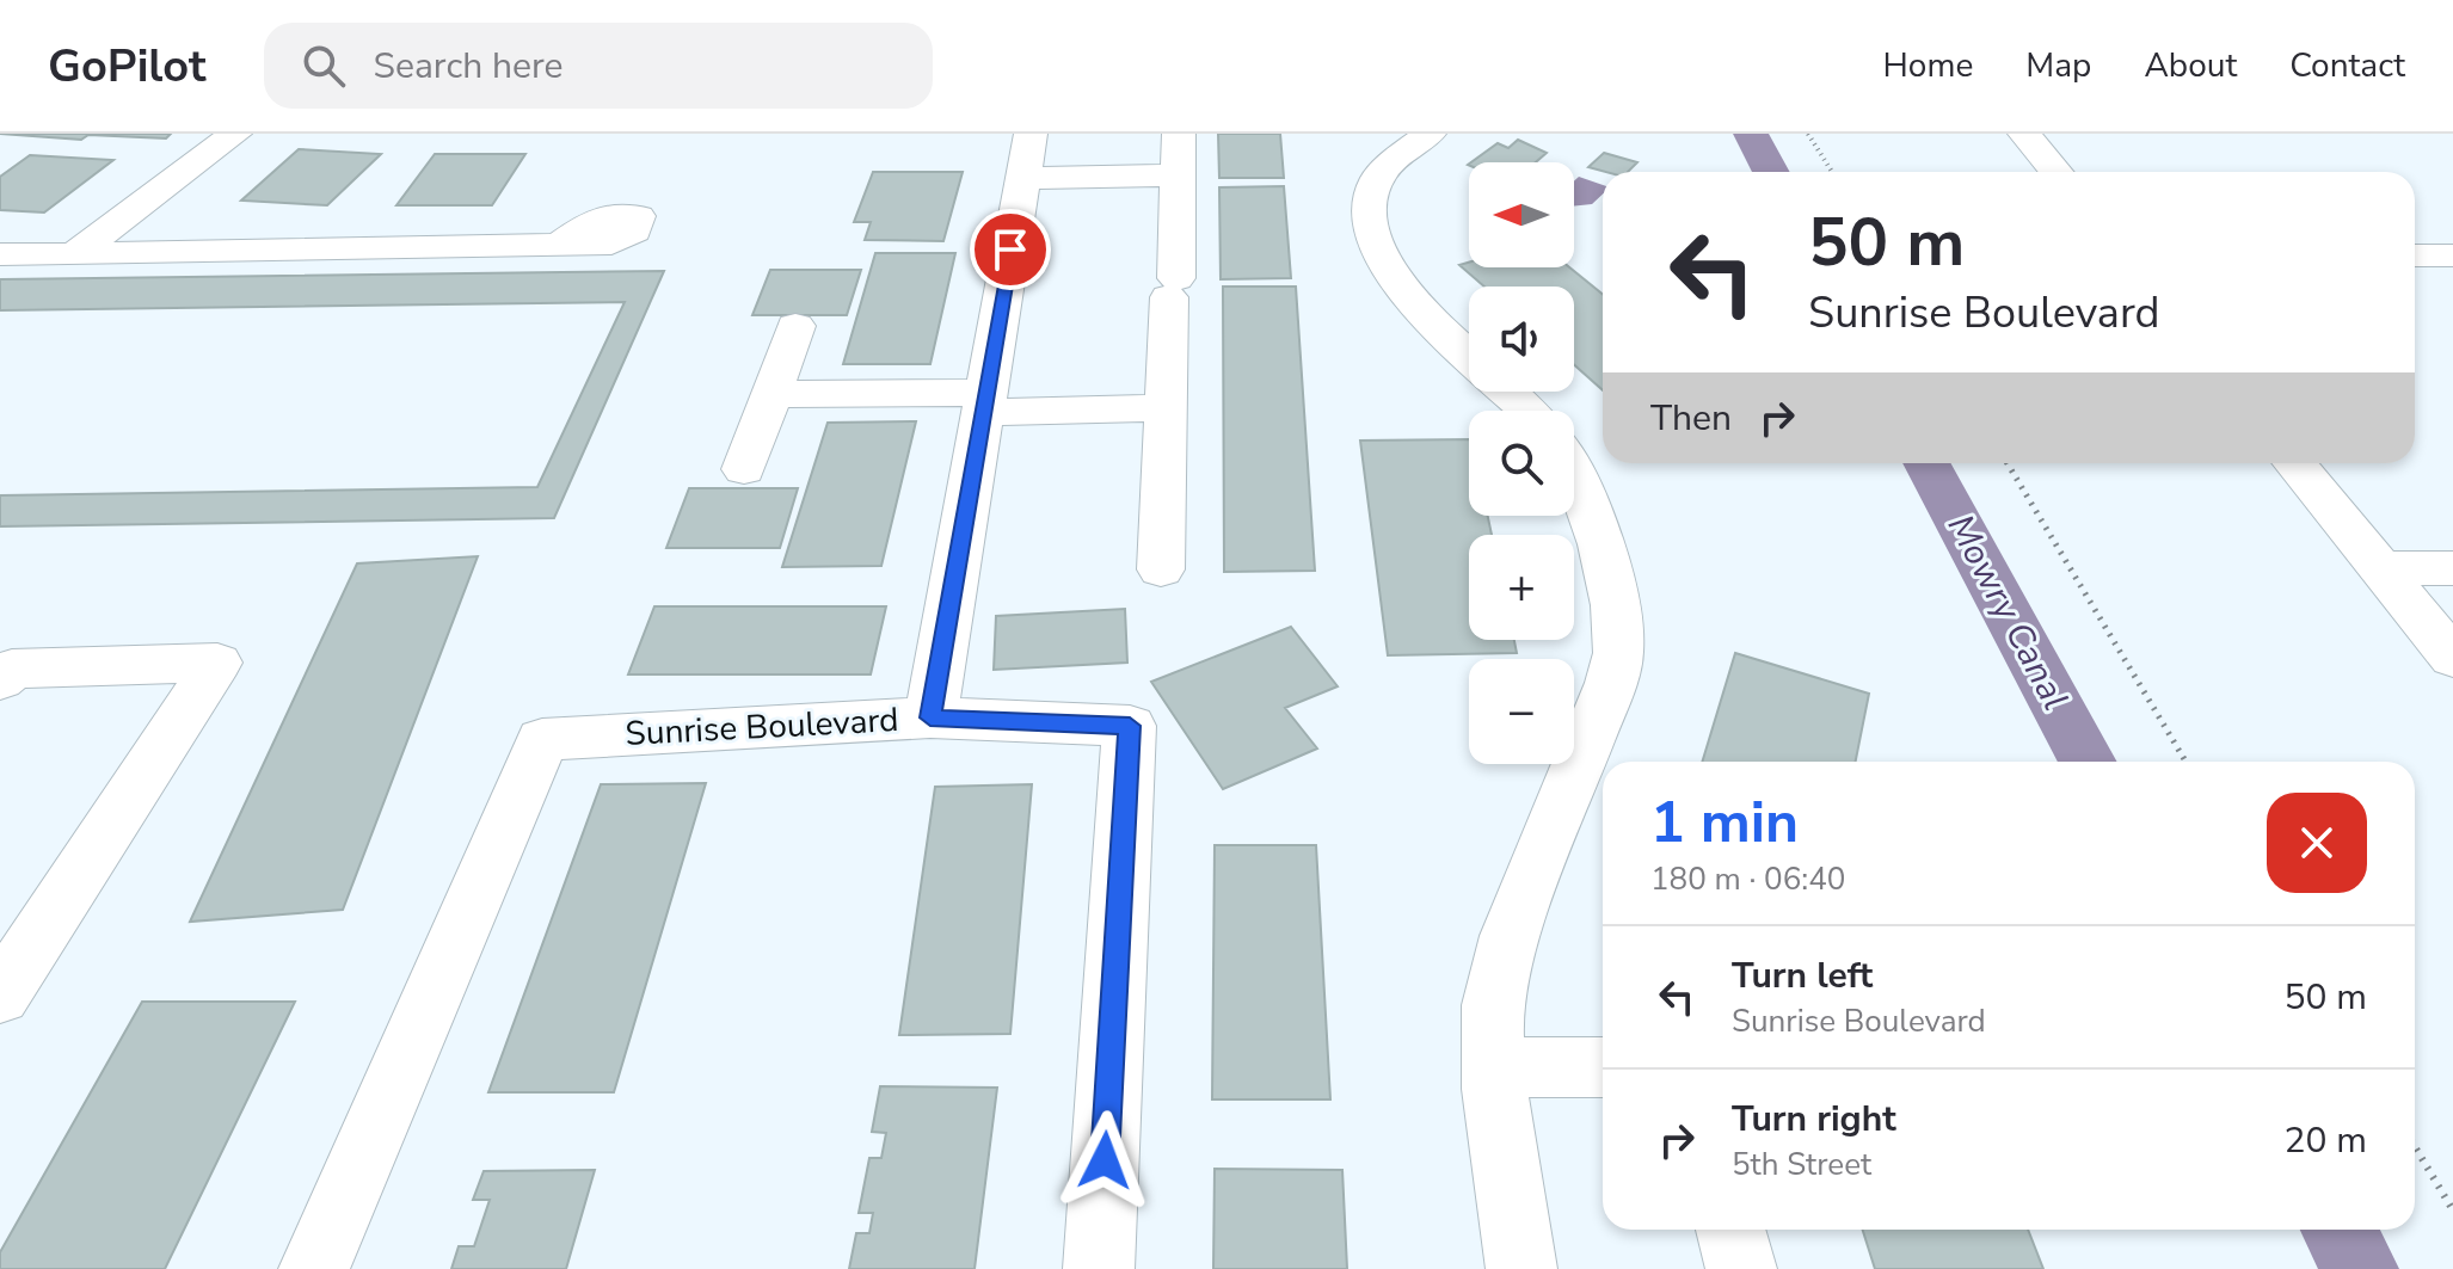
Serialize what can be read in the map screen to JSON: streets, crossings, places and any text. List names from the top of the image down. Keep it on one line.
{"streets":{"street":["Sunrise Boulevard"]},"water":["Mowry Canal"],"north":"left","page":{"header":"GoPilot","search":"Search here","nav":["Home","Map","About","Contact"],"map_buttons":["+","−"],"turn":["50 m","Sunrise Boulevard"],"then":"Then","heading":["1 min","180 m · 06:40"],"list":[{"name":"Turn left","note":"Sunrise Boulevard","value":"50 m"},{"name":"Turn right","note":"5th Street","value":"20 m"}]}}
